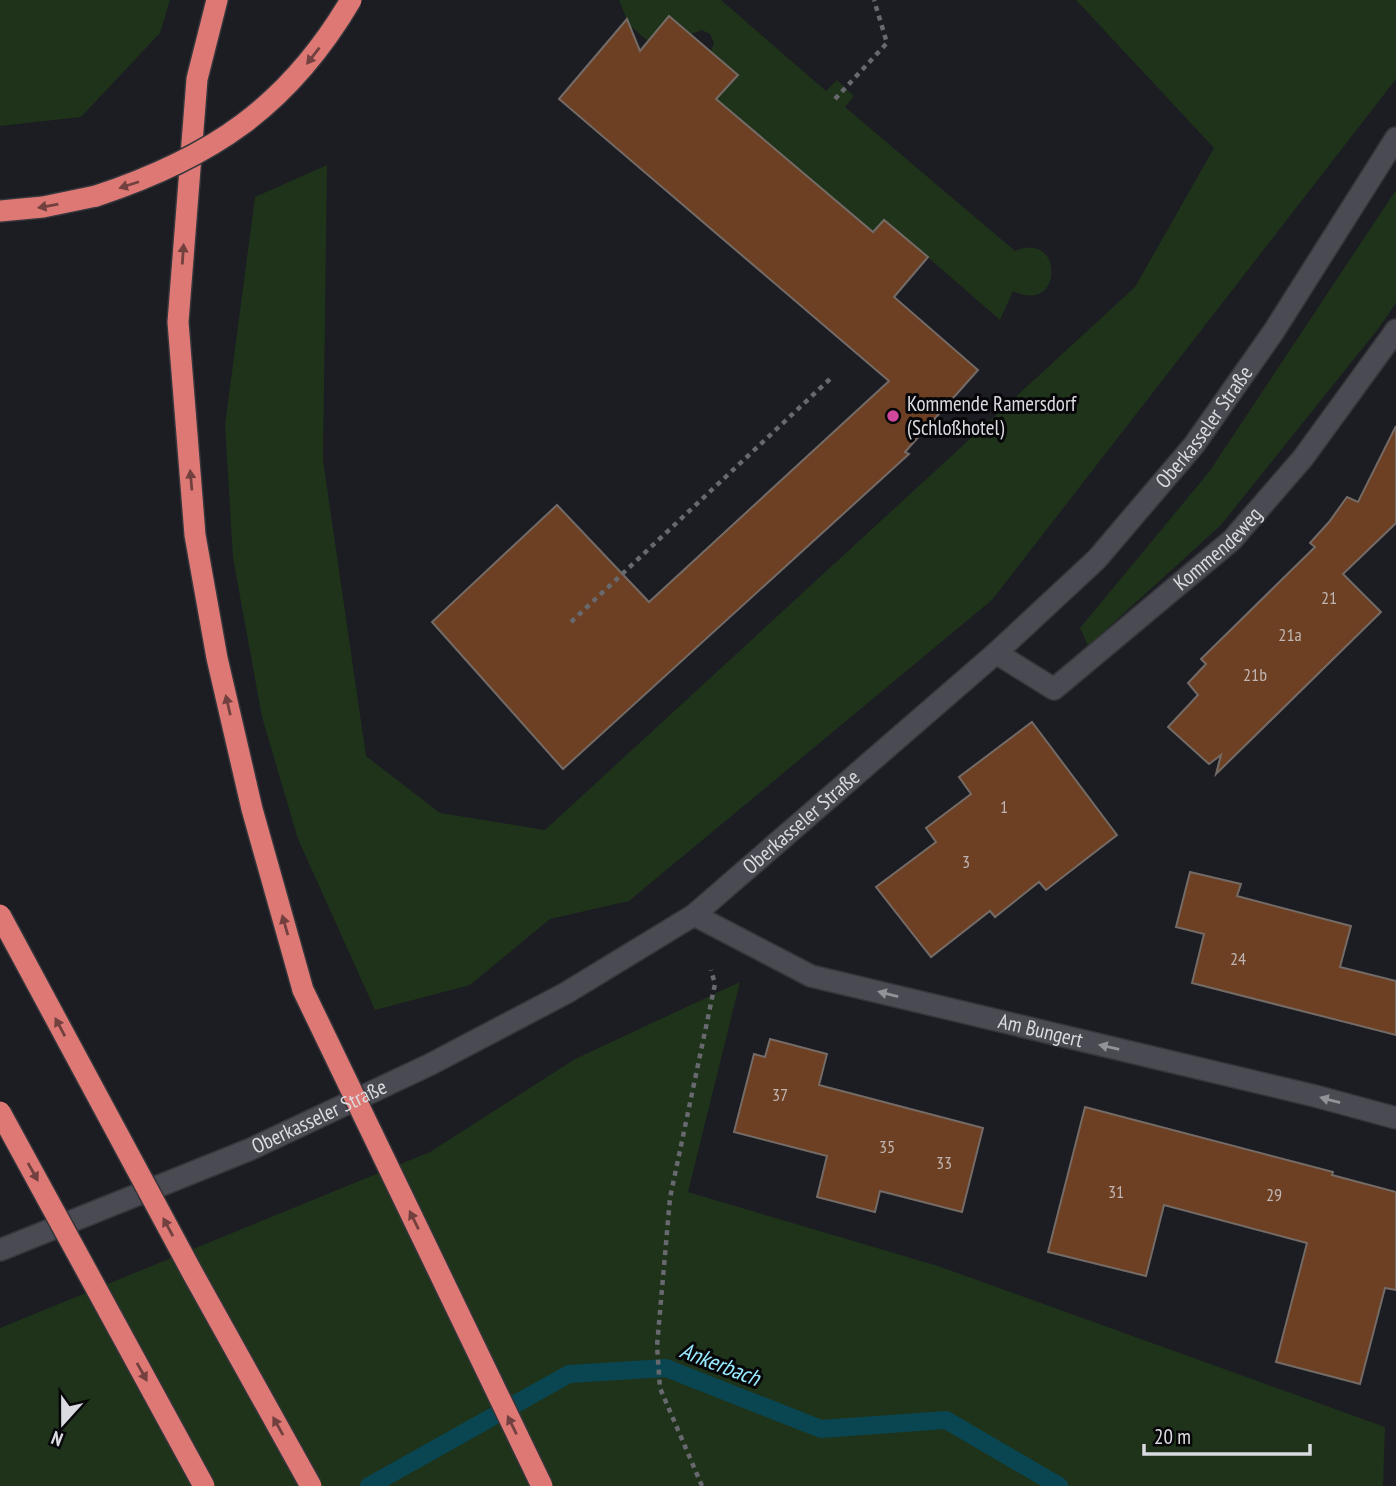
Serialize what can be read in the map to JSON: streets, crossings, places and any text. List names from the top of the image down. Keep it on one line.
{"streets":{"street":["Oberkasseler Straße","Kommendeweg","Am Bungert"]},"crossings":[["Oberkasseler Straße","Kommendeweg"],["Oberkasseler Straße","Am Bungert"]],"one_way":["Am Bungert"],"water":["Ankerbach"],"places":["Kommende Ramersdorf (Schloßhotel)"],"house_numbers":["21","21a","21b","1","3","24","37","35","33","31","29"],"scale_bar":"20 m","north":"bottom"}
